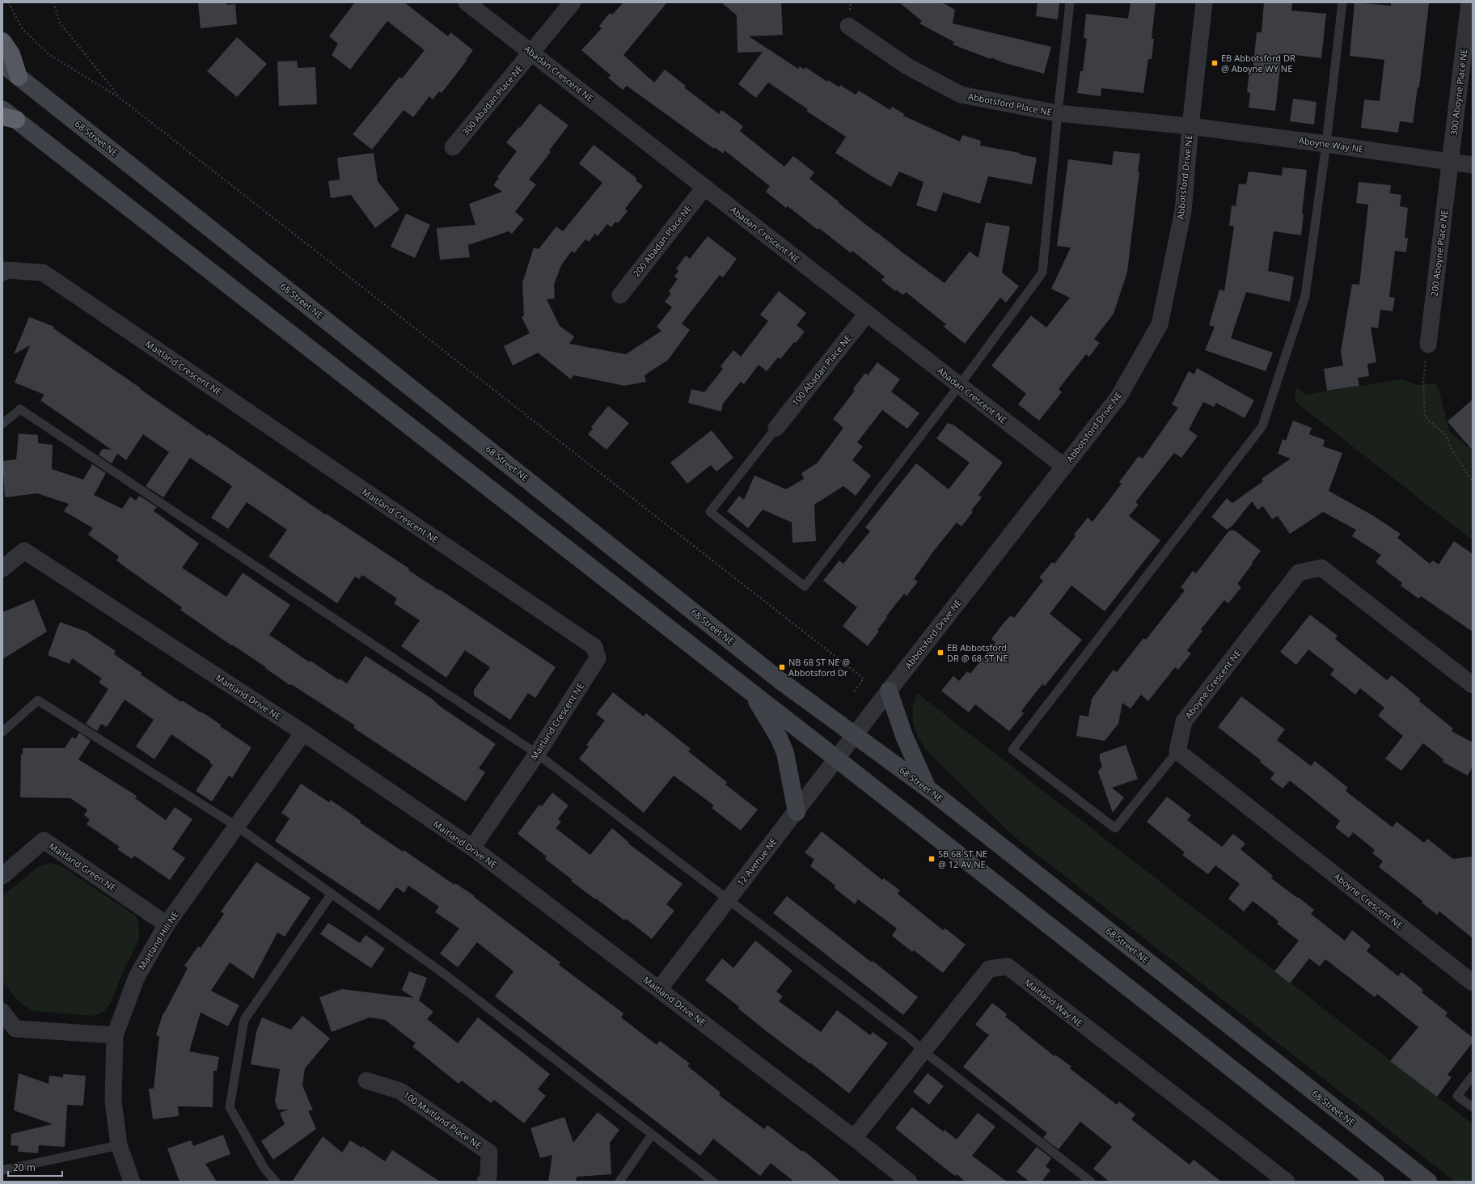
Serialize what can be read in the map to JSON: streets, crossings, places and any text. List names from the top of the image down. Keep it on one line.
{"streets":{"main road":["68 Street NE"],"street":["Abadan Crescent NE","300 Aboyne Place NE","300 Abadan Place NE","Abbotsford Place NE","Aboyne Way NE","Abbotsford Drive NE","200 Abadan Place NE","200 Aboyne Place NE","Maitland Crescent NE","100 Abadan Place NE","Aboyne Crescent NE","Maitland Drive NE","12 Avenue NE","Maitland Green NE","Maitland Hill NE","Maitland Way NE","100 Maitland Place NE"]},"crossings":[["Abadan Crescent NE","300 Abadan Place NE"],["Abadan Crescent NE","Abbotsford Drive NE"],["Abadan Crescent NE","200 Abadan Place NE"],["Abadan Crescent NE","100 Abadan Place NE"],["300 Aboyne Place NE","Aboyne Way NE"],["300 Aboyne Place NE","200 Aboyne Place NE"],["Abbotsford Place NE","Aboyne Way NE"],["Abbotsford Place NE","Abbotsford Drive NE"],["68 Street NE","Abbotsford Drive NE"],["68 Street NE","12 Avenue NE"],["Aboyne Way NE","Abbotsford Drive NE"],["Aboyne Way NE","200 Aboyne Place NE"],["Abbotsford Drive NE","12 Avenue NE"],["Maitland Crescent NE","Maitland Drive NE"],["Maitland Drive NE","12 Avenue NE"],["Maitland Drive NE","Maitland Hill NE"],["Maitland Drive NE","Maitland Way NE"],["Maitland Green NE","Maitland Hill NE"]],"places":{"transit":["EB Abbotsford DR @ Aboyne WY NE","EB Abbotsford DR @ 68 ST NE","NB 68 ST NE @ Abbotsford Dr","SB 68 ST NE @ 12 AV NE"]},"scale_bar":"20 m"}
